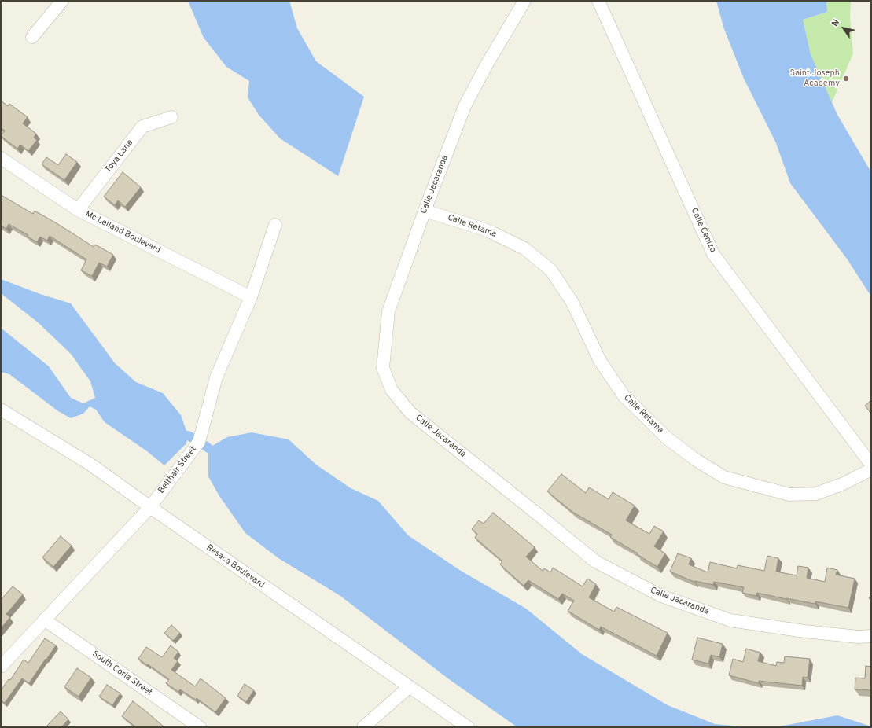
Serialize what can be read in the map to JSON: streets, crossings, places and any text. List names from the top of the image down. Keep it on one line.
{"streets":{"street":["Toya Lane","Calle Jacaranda","Calle Retama","Calle Cenizo","Mc Lelland Boulevard","Belthair Street","Resaca Boulevard","South Coria Street"]},"crossings":[["Toya Lane","Mc Lelland Boulevard"],["Calle Jacaranda","Calle Retama"],["Mc Lelland Boulevard","Belthair Street"],["Belthair Street","Resaca Boulevard"],["Belthair Street","South Coria Street"]],"places":["Saint Joseph Academy"],"north":"top left"}
